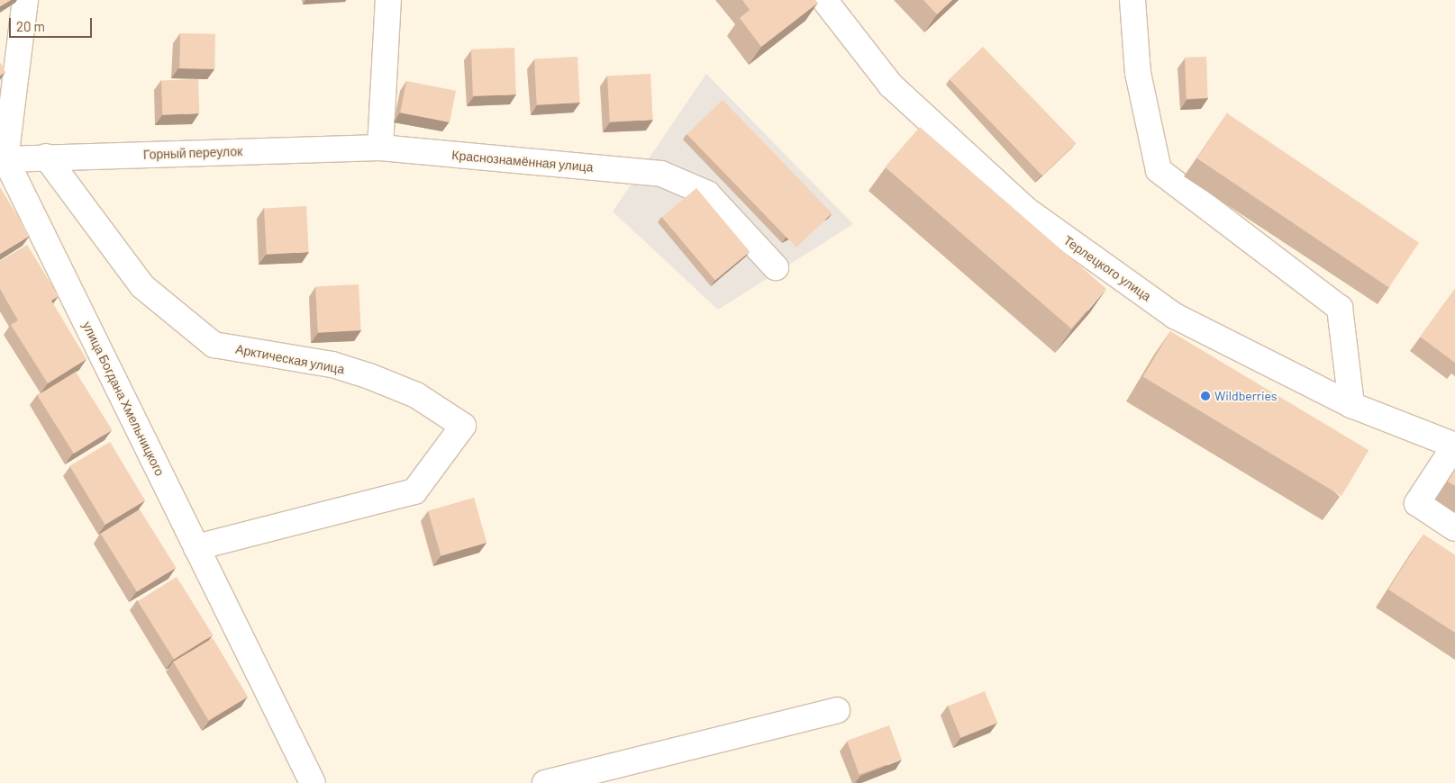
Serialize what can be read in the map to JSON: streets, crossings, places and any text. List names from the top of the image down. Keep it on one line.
{"streets":{"street":["Горный переулок","Краснознамённая улица","Терлецкого улица","Арктическая улица","улица Богдана Хмельницкого"]},"crossings":[["Горный переулок","Краснознамённая улица"],["Горный переулок","Арктическая улица"],["Горный переулок","улица Богдана Хмельницкого"],["Арктическая улица","улица Богдана Хмельницкого"]],"places":["Wildberries"],"scale_bar":"20 m"}
